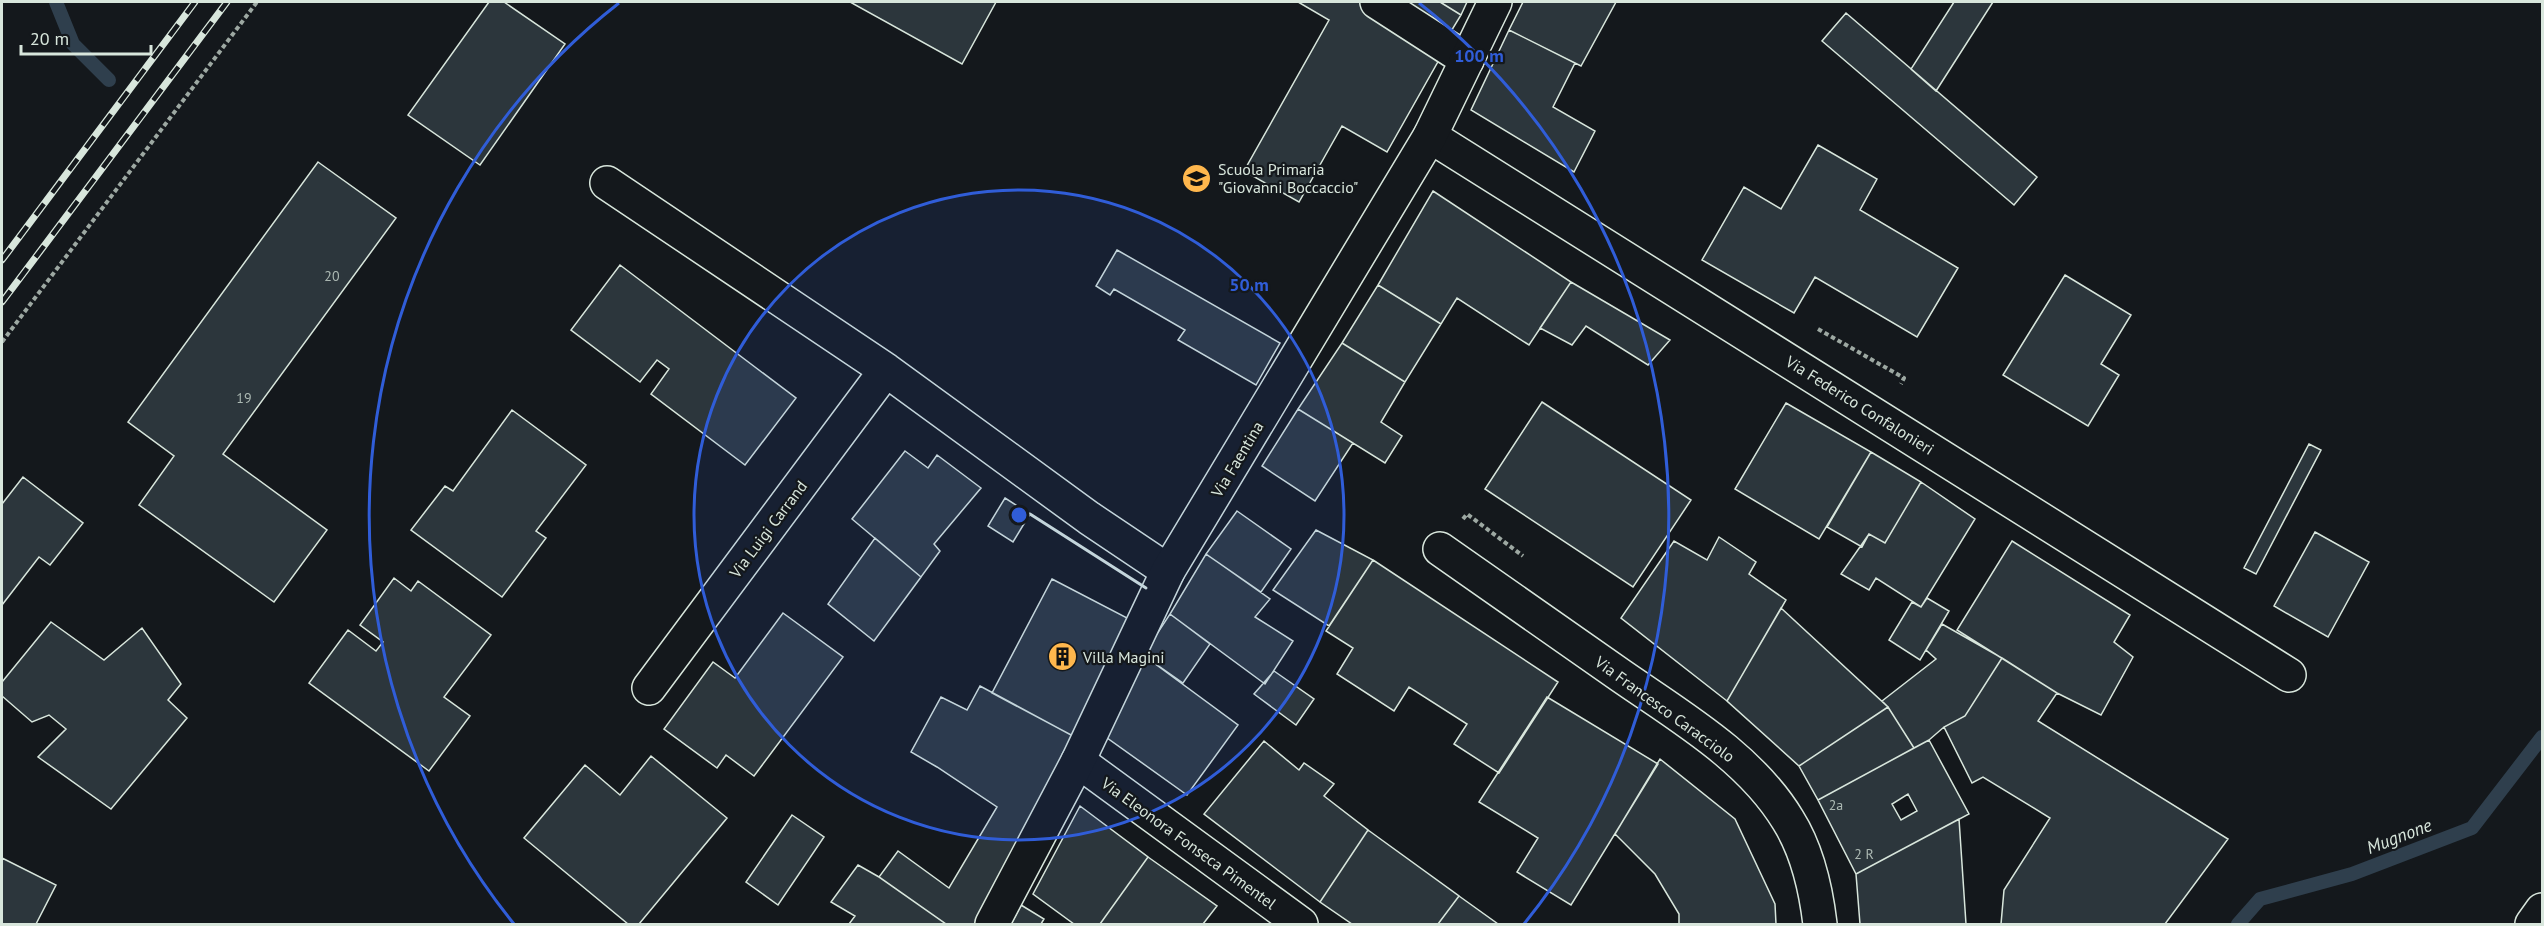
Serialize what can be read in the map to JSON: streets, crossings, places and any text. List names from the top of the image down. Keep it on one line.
{"streets":{"street":["Via Federico Confalonieri","Via Faentina","Via Luigi Carrand","Via Francesco Caracciolo","Via Eleonora Fonseca Pimentel"]},"crossings":[["Via Federico Confalonieri","Via Faentina"],["Via Faentina","Via Eleonora Fonseca Pimentel"]],"water":["Mugnone"],"places":{"school or university":["Scuola Primaria \"Giovanni Boccaccio\""],"building":["Villa Magini"]},"house_numbers":["20","19","2a","2 R"],"scale_bar":"20 m","rings":["100 m","50 m"]}
